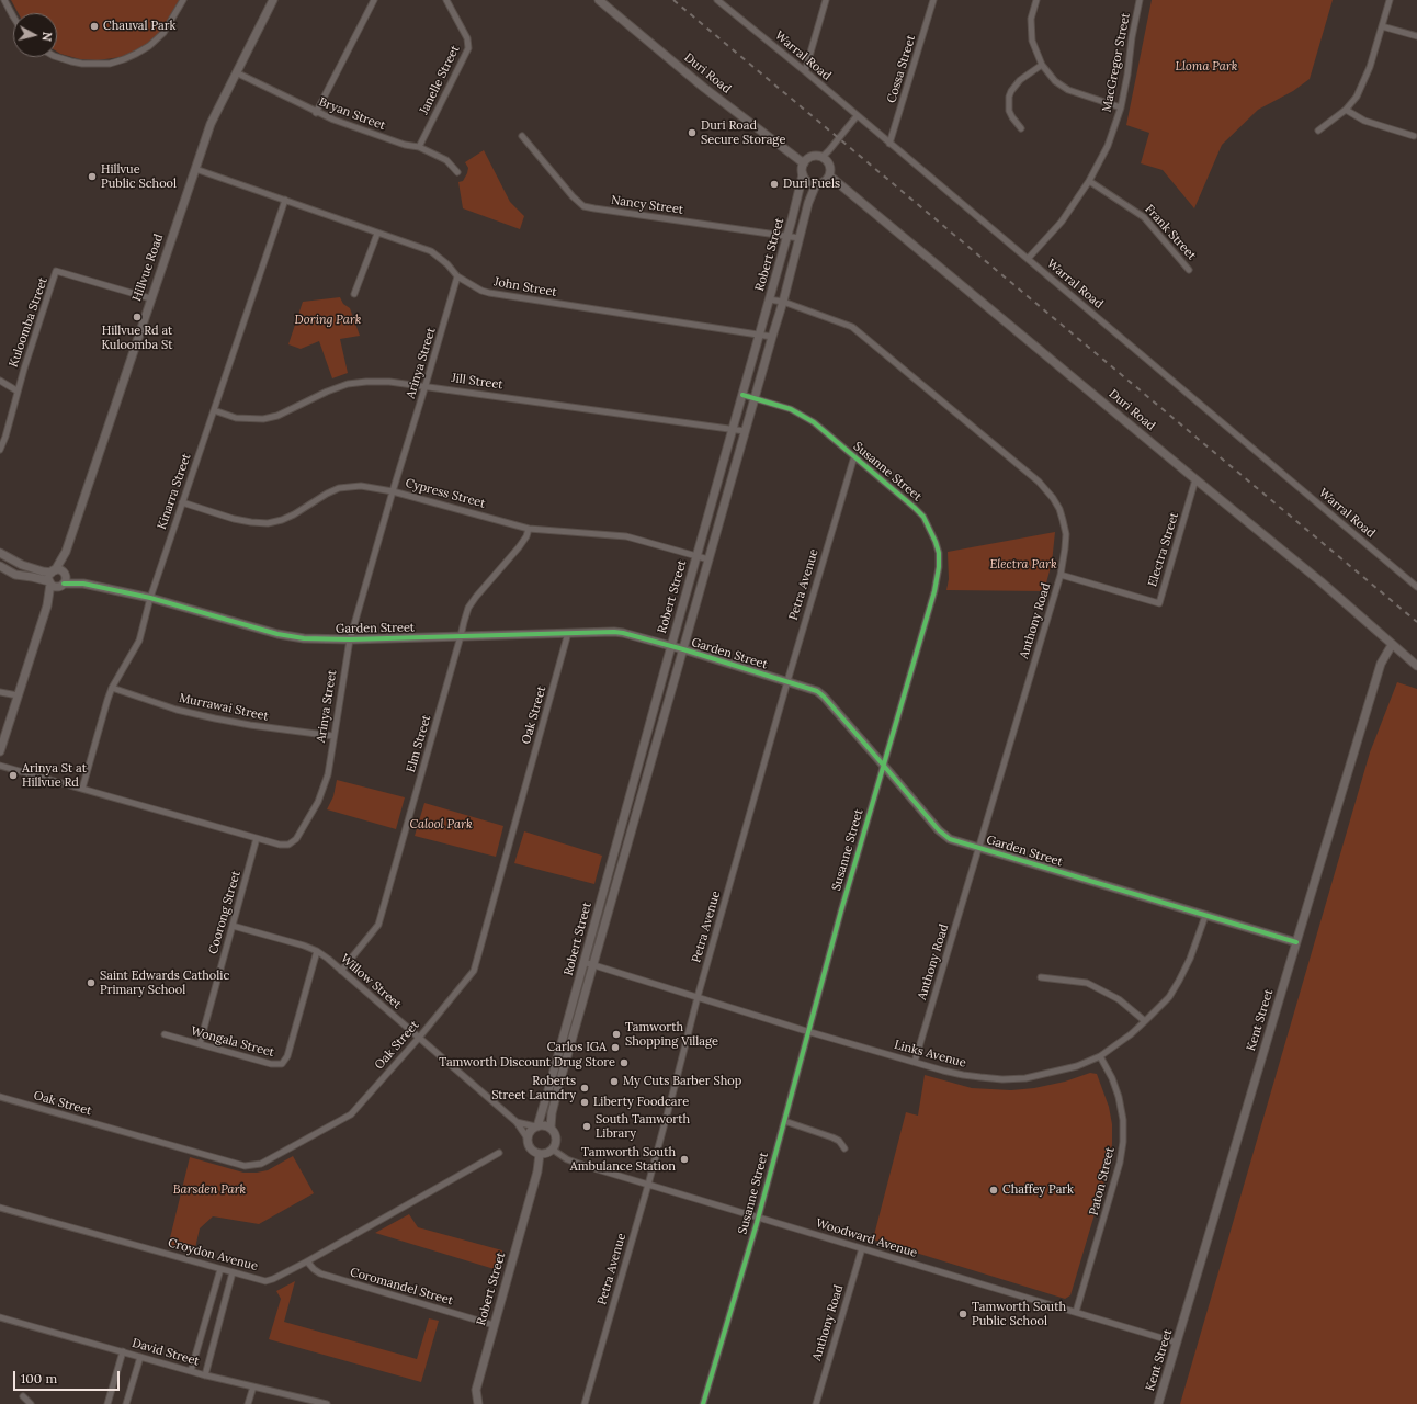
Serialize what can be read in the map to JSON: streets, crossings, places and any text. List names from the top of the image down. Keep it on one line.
{"streets":{"street":["Warral Road","MacGregor Street","Cossa Street","Duri Road","Janelle Street","Bryan Street","Nancy Street","Frank Street","Robert Street","Hillvue Road","John Street","Kuloomba Street","Arinya Street","Jill Street","Susanne Street","Kinarra Street","Cypress Street","Electra Street","Petra Avenue","Anthony Road","Garden Street","Murrawai Street","Oak Street","Elm Street","Coorong Street","Willow Street","Kent Street","Wongala Street","Links Avenue","Paton Street","Woodward Avenue","Croydon Avenue","Coromandel Street","David Street"]},"crossings":[["Warral Road","MacGregor Street"],["Warral Road","Cossa Street"],["MacGregor Street","Frank Street"],["Duri Road","Robert Street"],["Duri Road","Electra Street"],["Duri Road","Kent Street"],["Janelle Street","Bryan Street"],["Bryan Street","Hillvue Road"],["Nancy Street","Robert Street"],["Robert Street","John Street"],["Robert Street","Jill Street"],["Robert Street","Susanne Street"],["Robert Street","Cypress Street"],["Robert Street","Anthony Road"],["Robert Street","Garden Street"],["Robert Street","Willow Street"],["Robert Street","Links Avenue"],["Robert Street","Woodward Avenue"],["Robert Street","Coromandel Street"],["Hillvue Road","John Street"],["Hillvue Road","Kuloomba Street"],["Hillvue Road","Garden Street"],["John Street","Arinya Street"],["John Street","Kinarra Street"],["Arinya Street","Jill Street"],["Arinya Street","Kinarra Street"],["Arinya Street","Cypress Street"],["Arinya Street","Garden Street"],["Arinya Street","Murrawai Street"],["Arinya Street","Coorong Street"],["Jill Street","Kinarra Street"],["Susanne Street","Petra Avenue"],["Susanne Street","Garden Street"],["Susanne Street","Links Avenue"],["Susanne Street","Woodward Avenue"],["Kinarra Street","Cypress Street"],["Kinarra Street","Garden Street"],["Kinarra Street","Murrawai Street"],["Cypress Street","Elm Street"],["Electra Street","Anthony Road"],["Petra Avenue","Garden Street"],["Petra Avenue","Links Avenue"],["Petra Avenue","Woodward Avenue"],["Anthony Road","Garden Street"],["Anthony Road","Links Avenue"],["Anthony Road","Woodward Avenue"],["Garden Street","Oak Street"],["Garden Street","Elm Street"],["Garden Street","Kent Street"],["Garden Street","Links Avenue"],["Oak Street","Willow Street"],["Elm Street","Willow Street"],["Coorong Street","Willow Street"],["Coorong Street","Wongala Street"],["Willow Street","Wongala Street"],["Willow Street","Woodward Avenue"],["Kent Street","Woodward Avenue"],["Links Avenue","Paton Street"],["Paton Street","Woodward Avenue"],["Croydon Avenue","Coromandel Street"]],"parks":["Lloma Park","Doring Park","Electra Park","Calool Park","Barsden Park"],"places":["Chauval Park","Duri Road Secure Storage","Hillvue Public School","Duri Fuels","Hillvue Rd at Kuloomba St","Arinya St at Hillvue Rd","Saint Edwards Catholic Primary School","Tamworth Shopping Village","Carlos IGA","Tamworth Discount Drug Store","My Cuts Barber Shop","Roberts Street Laundry","Liberty Foodcare","South Tamworth Library","Tamworth South Ambulance Station","Chaffey Park","Tamworth South Public School"],"scale_bar":"100 m","north":"right"}
